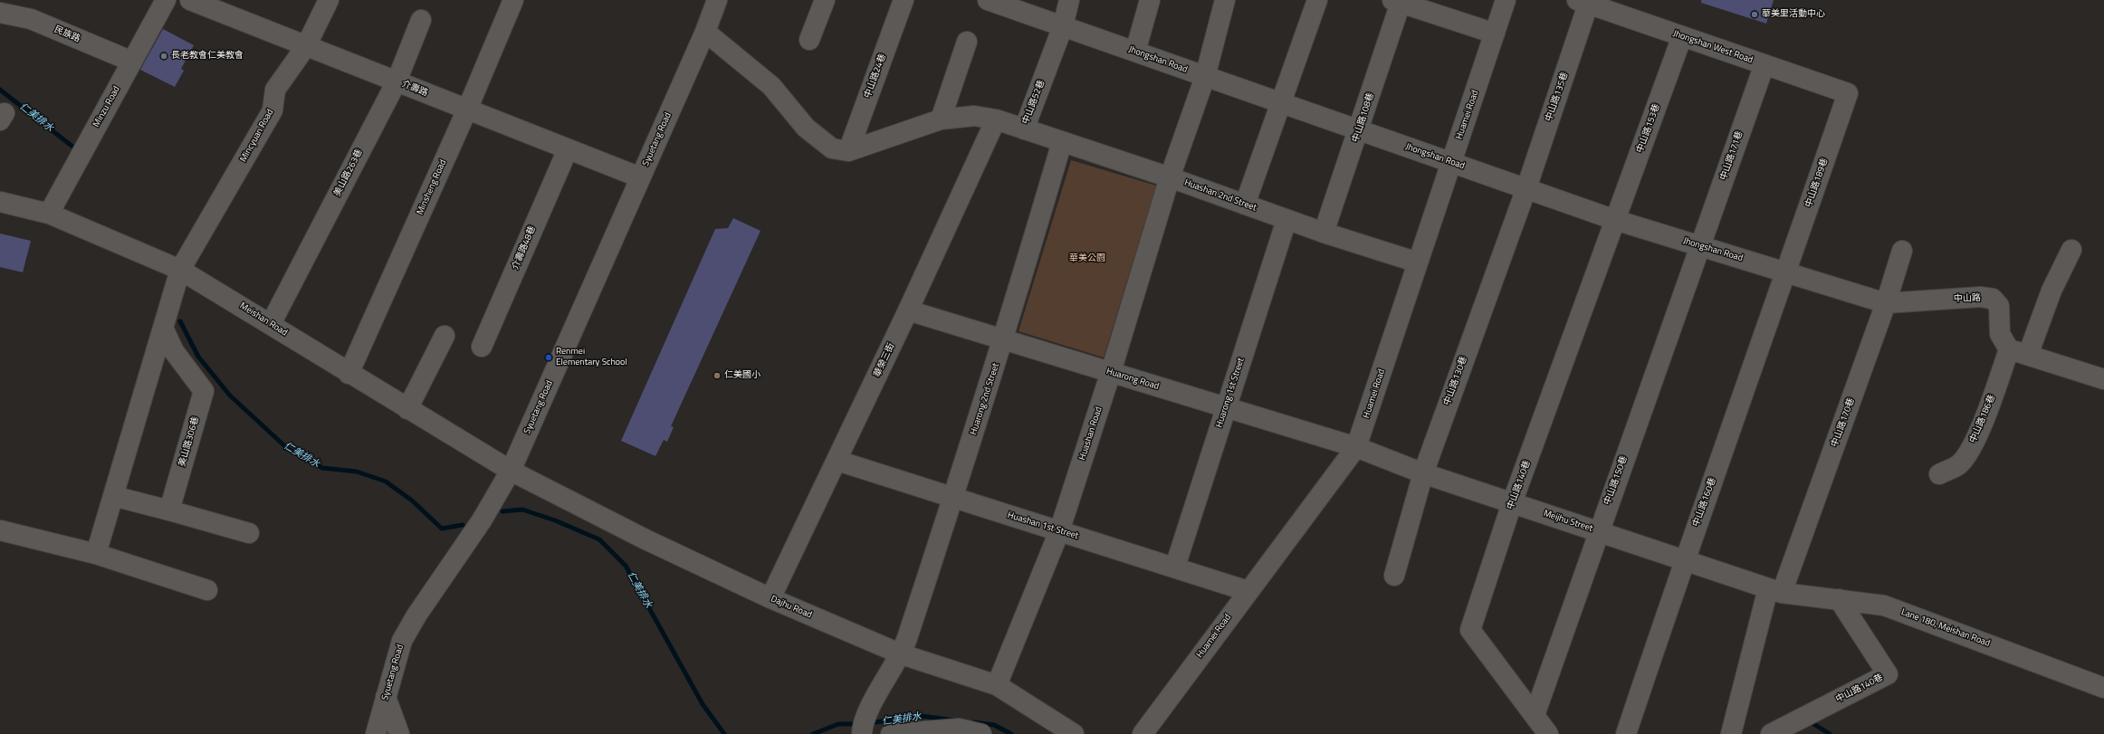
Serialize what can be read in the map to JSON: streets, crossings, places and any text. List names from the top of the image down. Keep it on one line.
{"streets":{"street":["民族路","Jhongshan West Road","Jhongshan Road","中山路24巷","介壽路","中山路135巷","中山路52巷","Minzu Road","Huamei Road","中山路108巷","中山路153巷","Mincyuan Road","Syuetang Road","中山路171巷","美山路263巷","中山路189巷","Minsheng Road","Huashan 2nd Street","介壽路48巷","中山路","Meishan Road","華榮三街","Huarong Road","中山路130巷","Huarong 1st Street","Huarong 2nd Street","中山路186巷","中山路170巷","Huashan Road","美山路306巷","中山路150巷","中山路140巷","中山路160巷","Meijhu Street","Huashan 1st Street","Dajhu Road","Lane 180, Meishan Road"]},"crossings":[["民族路","Minzu Road"],["Jhongshan West Road","中山路135巷"],["Jhongshan West Road","中山路153巷"],["Jhongshan West Road","中山路171巷"],["Jhongshan West Road","中山路189巷"],["Jhongshan Road","中山路135巷"],["Jhongshan Road","中山路52巷"],["Jhongshan Road","Huamei Road"],["Jhongshan Road","中山路108巷"],["Jhongshan Road","中山路153巷"],["Jhongshan Road","中山路171巷"],["Jhongshan Road","中山路189巷"],["Jhongshan Road","中山路"],["Jhongshan Road","中山路130巷"],["Jhongshan Road","中山路170巷"],["Jhongshan Road","Huashan Road"],["Jhongshan Road","中山路150巷"],["Jhongshan Road","中山路140巷"],["Jhongshan Road","中山路160巷"],["中山路24巷","中山路52巷"],["介壽路","Mincyuan Road"],["介壽路","Syuetang Road"],["介壽路","美山路263巷"],["介壽路","Minsheng Road"],["介壽路","介壽路48巷"],["中山路135巷","中山路130巷"],["中山路52巷","Huashan 2nd Street"],["中山路52巷","華榮三街"],["Minzu Road","Meishan Road"],["Huamei Road","Huashan 2nd Street"],["Huamei Road","Huarong Road"],["Huamei Road","Meijhu Street"],["Huamei Road","Huashan 1st Street"],["中山路108巷","Huashan 2nd Street"],["中山路153巷","中山路140巷"],["Mincyuan Road","Meishan Road"],["Syuetang Road","Meishan Road"],["Syuetang Road","Dajhu Road"],["中山路171巷","中山路150巷"],["美山路263巷","Meishan Road"],["中山路189巷","中山路160巷"],["Minsheng Road","Meishan Road"],["Huashan 2nd Street","Huarong 1st Street"],["Huashan 2nd Street","Huarong 2nd Street"],["Huashan 2nd Street","Huashan Road"],["中山路","中山路186巷"],["中山路","中山路170巷"],["Meishan Road","Dajhu Road"],["華榮三街","Huarong Road"],["華榮三街","Huashan 1st Street"],["華榮三街","Dajhu Road"],["Huarong Road","Huarong 1st Street"],["Huarong Road","Huarong 2nd Street"],["Huarong Road","Huashan Road"],["Huarong Road","Meijhu Street"],["中山路130巷","Meijhu Street"],["Huarong 1st Street","Huashan 1st Street"],["Huarong 2nd Street","Huashan 1st Street"],["Huarong 2nd Street","Dajhu Road"],["中山路170巷","Meijhu Street"],["中山路170巷","Lane 180, Meishan Road"],["Huashan Road","Huashan 1st Street"],["Huashan Road","Dajhu Road"],["中山路150巷","中山路140巷"],["中山路150巷","Meijhu Street"],["中山路140巷","Meijhu Street"],["中山路140巷","Lane 180, Meishan Road"],["中山路160巷","Meijhu Street"],["Meijhu Street","Lane 180, Meishan Road"]],"water":["仁美排水"],"parks":["華美公園"],"places":["華美里活動中心","長老教會仁美教會","Renmei Elementary School","仁美國小"]}
